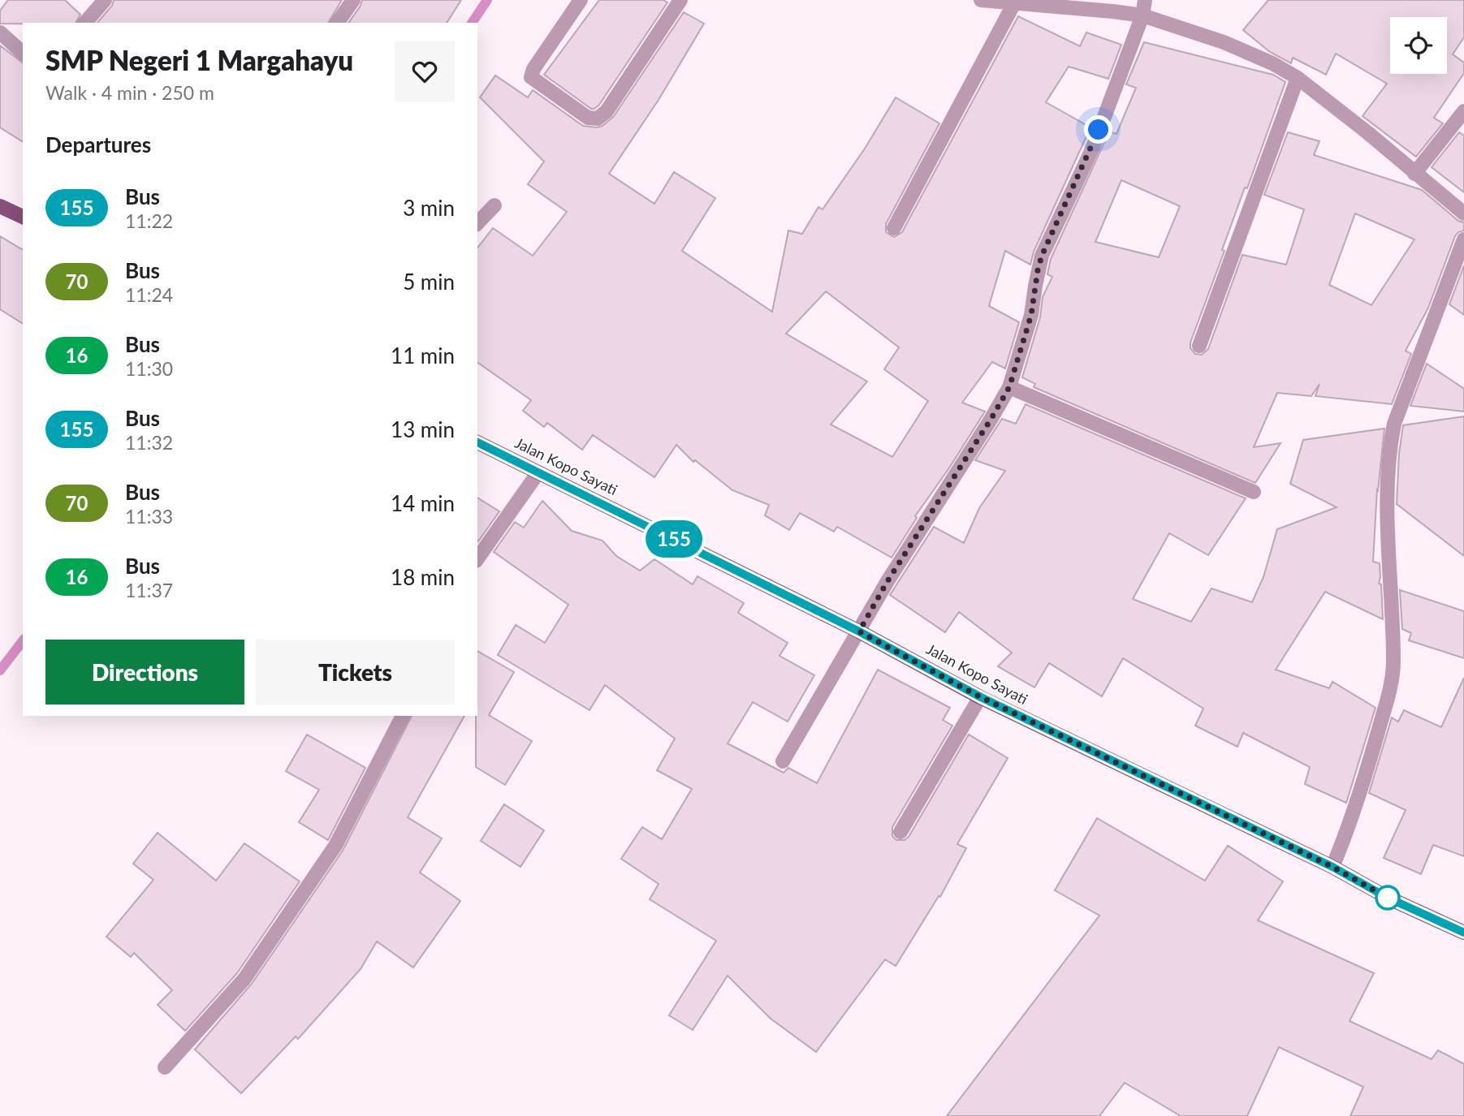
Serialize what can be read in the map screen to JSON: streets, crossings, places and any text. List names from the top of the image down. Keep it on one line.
{"streets":{"main road":["Jalan Kopo Sayati"]},"lines":["bus line 155"],"page":{"on_map":"155","heading":[["SMP Negeri 1 Margahayu","Walk · 4 min · 250 m"],"Departures"],"list":[{"mark":"155","name":"Bus","note":"11:22","value":"3 min"},{"mark":"70","name":"Bus","note":"11:24","value":"5 min"},{"mark":"16","name":"Bus","note":"11:30","value":"11 min"},{"mark":"155","name":"Bus","note":"11:32","value":"13 min"},{"mark":"70","name":"Bus","note":"11:33","value":"14 min"},{"mark":"16","name":"Bus","note":"11:37","value":"18 min"}],"buttons":["Directions","Tickets"]}}
